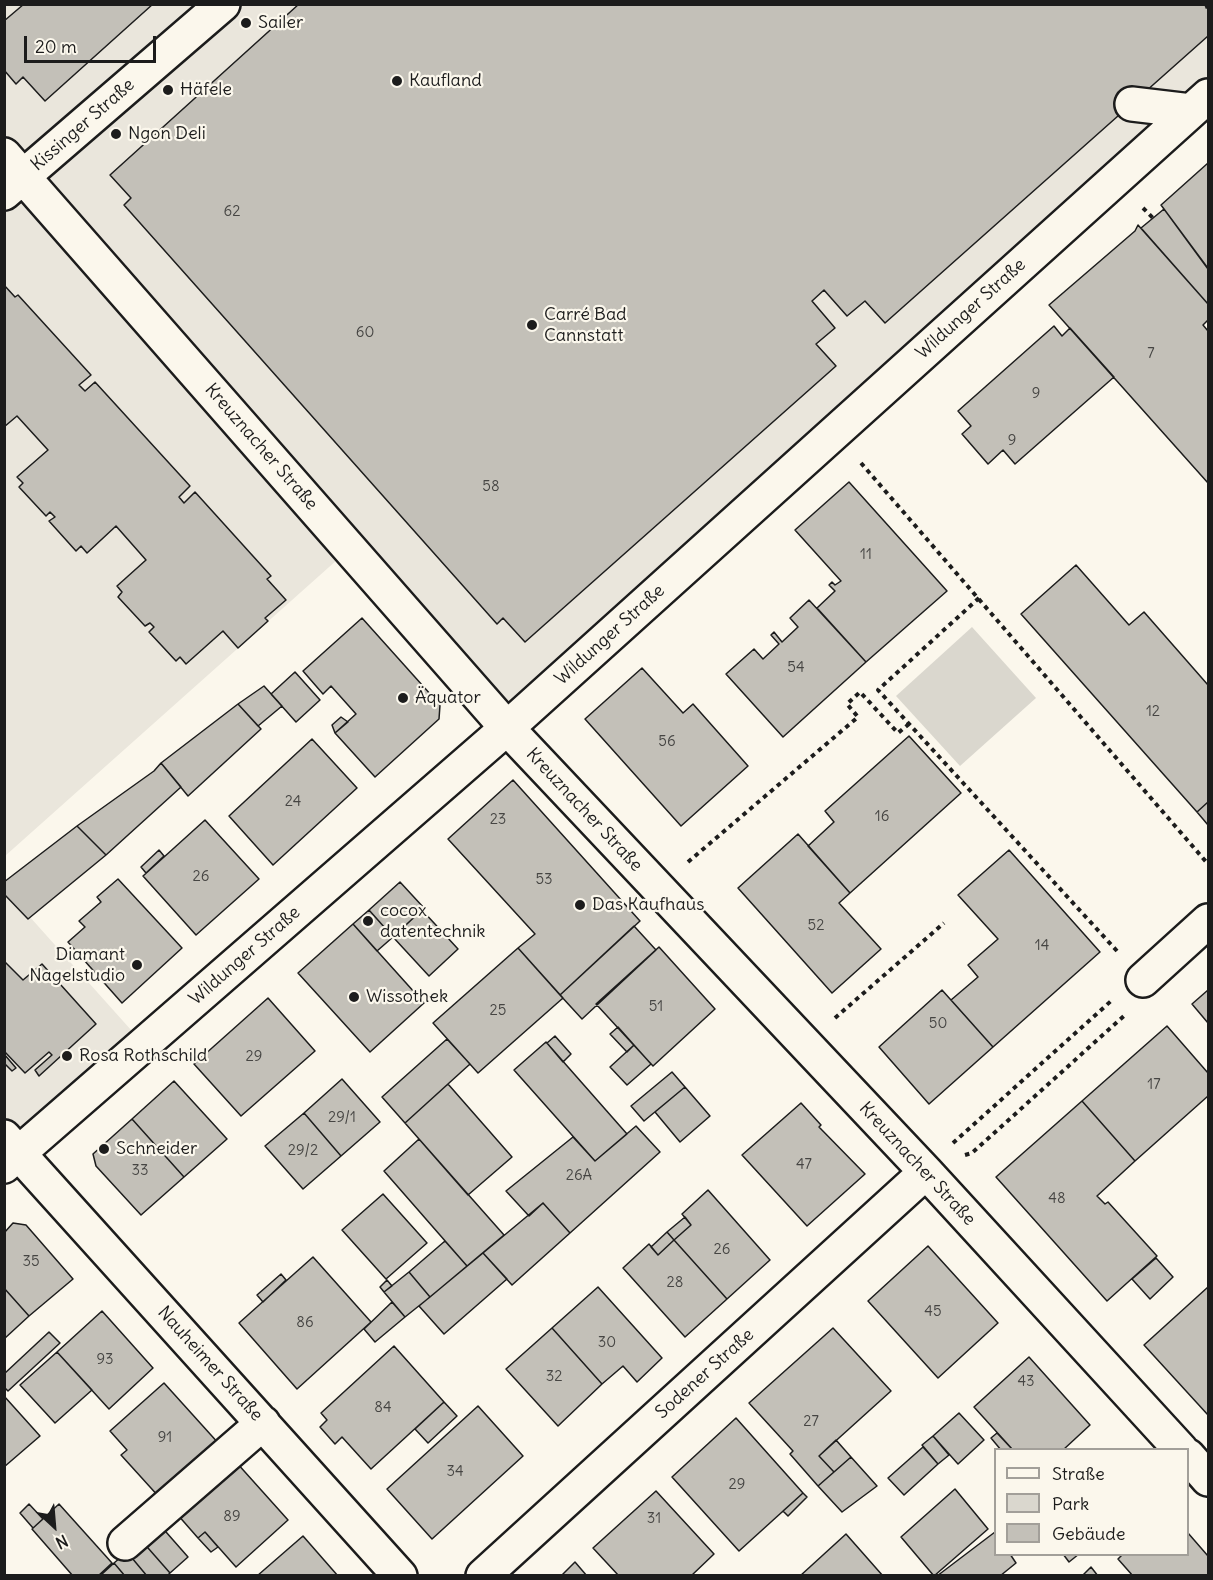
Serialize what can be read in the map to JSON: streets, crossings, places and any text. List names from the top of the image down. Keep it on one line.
{"streets":{"street":["Kissinger Straße","Wildunger Straße","Kreuznacher Straße","Nauheimer Straße","Sodener Straße"]},"crossings":[["Kissinger Straße","Kreuznacher Straße"],["Wildunger Straße","Kreuznacher Straße"],["Wildunger Straße","Nauheimer Straße"],["Kreuznacher Straße","Sodener Straße"]],"places":["Sailer","Kaufland","Häfele","Ngon Deli","Carré Bad Cannstatt","Äquator","Das Kaufhaus","cocox datentechnik","Diamant Nagelstudio","Wissothek","Rosa Rothschild","Schneider"],"house_numbers":["62","60","7","9","9","58","11","54","12","56","24","16","23","26","53","52","14","51","25","50","29","17","29/1","29/2","47","33","26A","48","26","35","28","45","86","30","93","32","43","84","27","91","34","29","89","31"],"legend":["Straße","Park","Gebäude"],"scale_bar":"20 m","north":"bottom right"}
